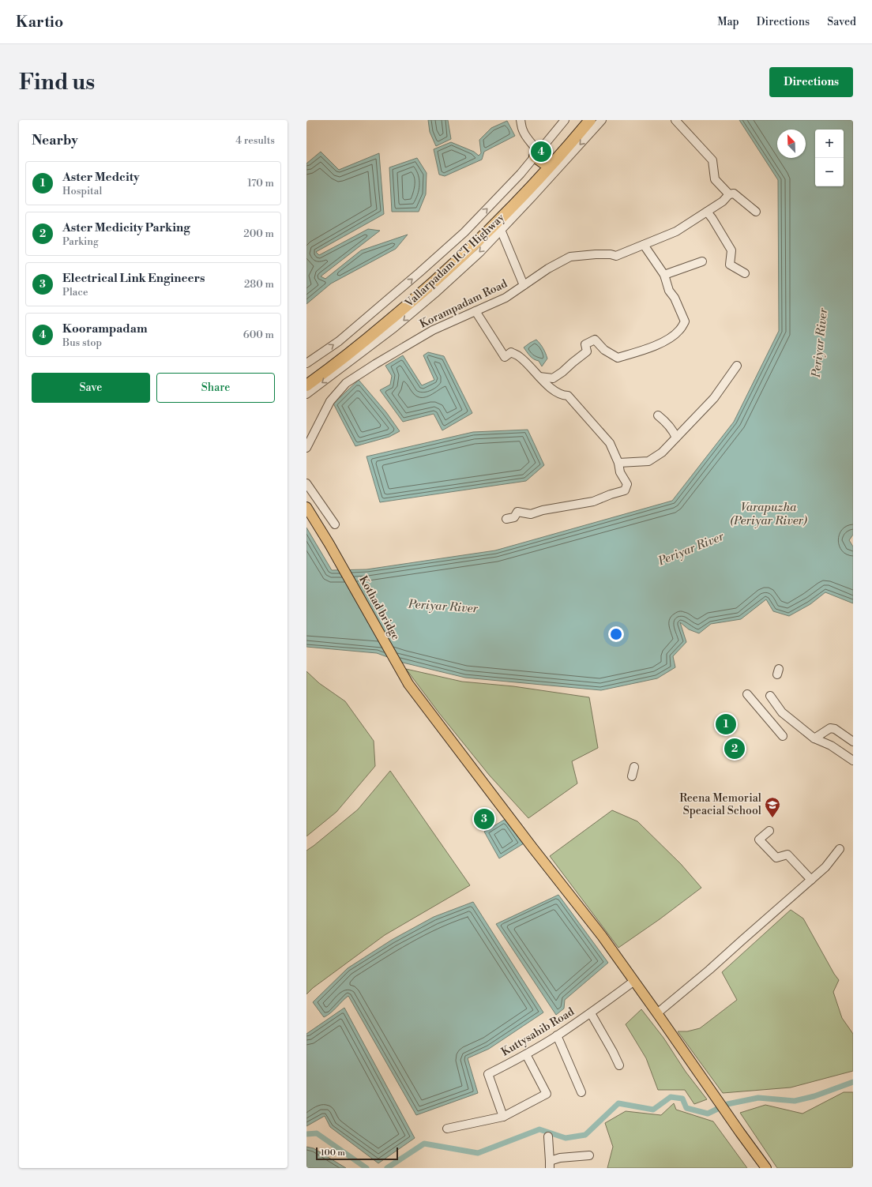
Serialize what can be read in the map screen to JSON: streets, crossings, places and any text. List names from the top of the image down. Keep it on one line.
{"streets":{"highway":["Vallarpadam ICT Highway"],"main road":["Kothad bridge"],"street":["Korampadam Road","Kuttysahib Road"]},"crossings":[["Kothad bridge","Kuttysahib Road"]],"water":["Periyar River","Varapuzha (Periyar River)"],"places":{"school or university":["Reena Memorial Speacial School"]},"scale_bar":"100 m","north":"top left","page":{"header":"Kartio","nav":["Map","Directions","Saved"],"buttons":["Directions",["Save","Share"]],"title":"Find us","heading":["Nearby","4 results"],"map_buttons":["+","−"],"pins":["4","1","2","3"],"list":[{"mark":"1","name":"Aster Medcity","note":"Hospital","value":"170 m"},{"mark":"2","name":"Aster Medicity Parking","note":"Parking","value":"200 m"},{"mark":"3","name":"Electrical Link Engineers","note":"Place","value":"280 m"},{"mark":"4","name":"Koorampadam","note":"Bus stop","value":"600 m"}],"scale":"100 m"}}
